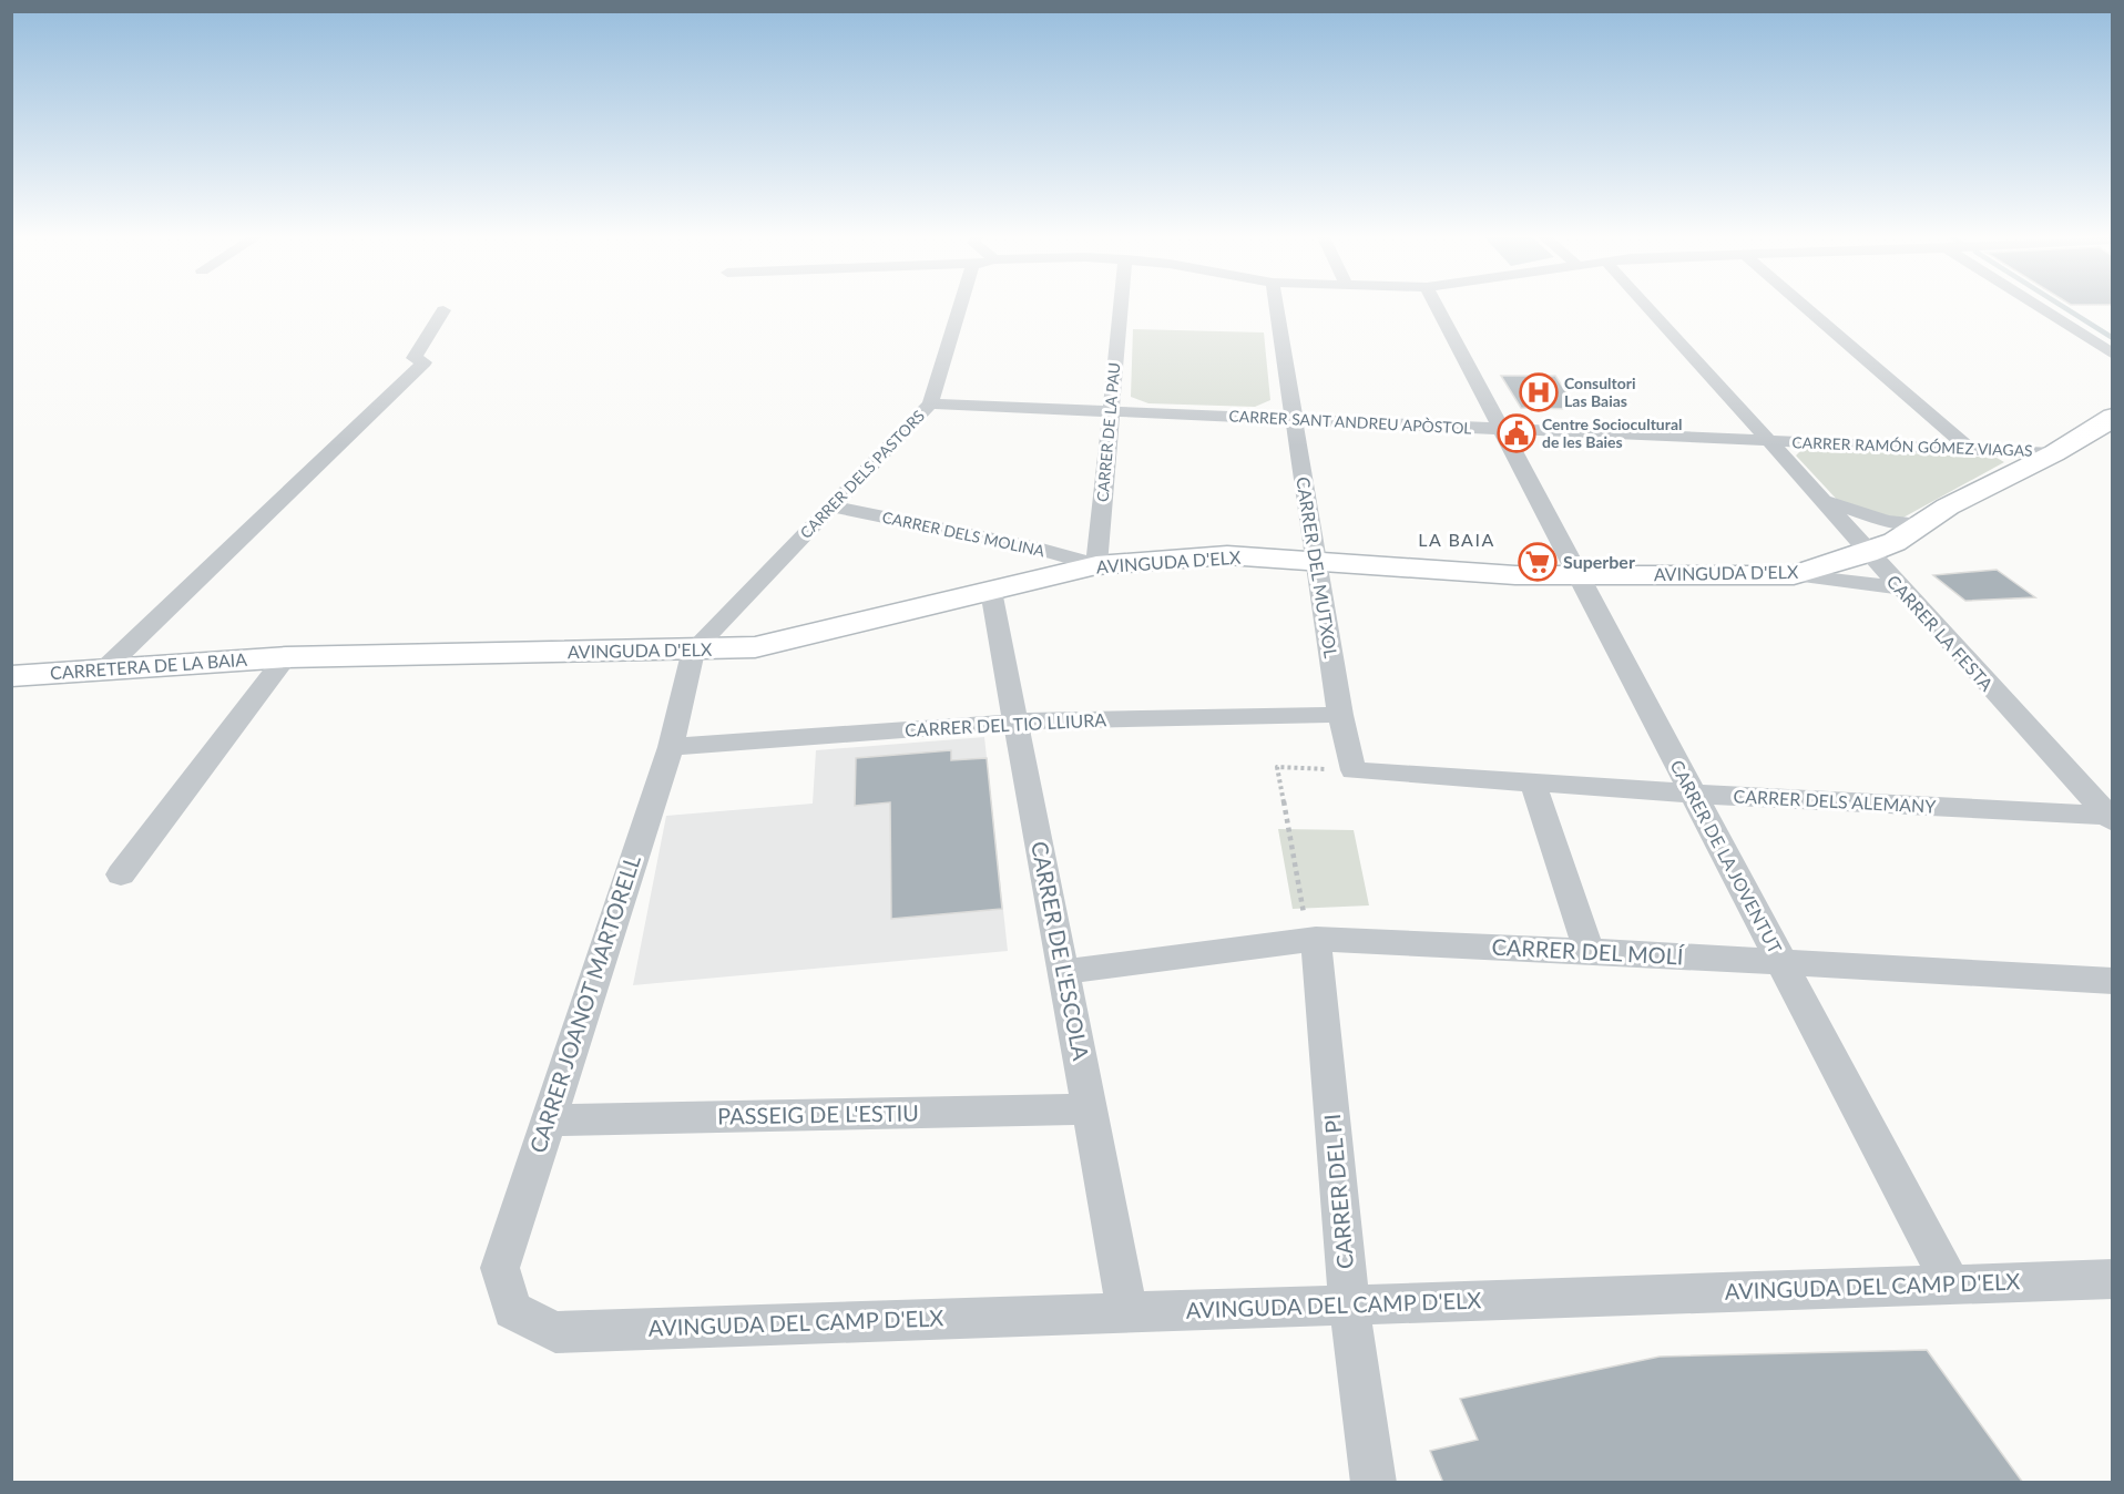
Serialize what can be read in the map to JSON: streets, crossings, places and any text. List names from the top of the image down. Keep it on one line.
{"streets":{"main road":["AVINGUDA D'ELX","CARRETERA DE LA BAIA"],"street":["CARRER SANT ANDREU APÒSTOL","CARRER DE LA PAU","CARRER RAMÓN GÓMEZ VIAGAS","CARRER DELS PASTORS","CARRER DELS MOLINA","CARRER DEL MUTXOL","CARRER LA FESTA","CARRER DEL TIO LLIURA","CARRER DELS ALEMANY","CARRER DE LA JOVENTUT","CARRER DE L'ESCOLA","CARRER DEL MOLÍ","CARRER JOANOT MARTORELL","PASSEIG DE L'ESTIU","CARRER DEL PI","AVINGUDA DEL CAMP D'ELX"]},"crossings":[["CARRER SANT ANDREU APÒSTOL","CARRER DE LA PAU"],["CARRER SANT ANDREU APÒSTOL","CARRER RAMÓN GÓMEZ VIAGAS"],["CARRER SANT ANDREU APÒSTOL","CARRER DELS PASTORS"],["CARRER SANT ANDREU APÒSTOL","CARRER DEL MUTXOL"],["CARRER SANT ANDREU APÒSTOL","CARRER LA FESTA"],["CARRER SANT ANDREU APÒSTOL","CARRER DE LA JOVENTUT"],["CARRER DE LA PAU","CARRER DELS MOLINA"],["CARRER DE LA PAU","AVINGUDA D'ELX"],["CARRER RAMÓN GÓMEZ VIAGAS","AVINGUDA D'ELX"],["CARRER RAMÓN GÓMEZ VIAGAS","CARRER LA FESTA"],["CARRER DELS PASTORS","CARRER DELS MOLINA"],["CARRER DELS PASTORS","AVINGUDA D'ELX"],["CARRER DELS PASTORS","CARRER JOANOT MARTORELL"],["CARRER DELS MOLINA","AVINGUDA D'ELX"],["AVINGUDA D'ELX","CARRER DEL MUTXOL"],["AVINGUDA D'ELX","CARRER LA FESTA"],["AVINGUDA D'ELX","CARRETERA DE LA BAIA"],["AVINGUDA D'ELX","CARRER DE LA JOVENTUT"],["AVINGUDA D'ELX","CARRER DE L'ESCOLA"],["AVINGUDA D'ELX","CARRER JOANOT MARTORELL"],["CARRER DEL MUTXOL","CARRER DEL TIO LLIURA"],["CARRER DEL MUTXOL","CARRER DELS ALEMANY"],["CARRER LA FESTA","CARRER DELS ALEMANY"],["CARRER DEL TIO LLIURA","CARRER DE L'ESCOLA"],["CARRER DEL TIO LLIURA","CARRER JOANOT MARTORELL"],["CARRER DELS ALEMANY","CARRER DE LA JOVENTUT"],["CARRER DE LA JOVENTUT","CARRER DEL MOLÍ"],["CARRER DE LA JOVENTUT","AVINGUDA DEL CAMP D'ELX"],["CARRER DE L'ESCOLA","CARRER DEL MOLÍ"],["CARRER DE L'ESCOLA","PASSEIG DE L'ESTIU"],["CARRER DE L'ESCOLA","AVINGUDA DEL CAMP D'ELX"],["CARRER DEL MOLÍ","CARRER DEL PI"],["CARRER JOANOT MARTORELL","PASSEIG DE L'ESTIU"],["CARRER JOANOT MARTORELL","AVINGUDA DEL CAMP D'ELX"],["CARRER DEL PI","AVINGUDA DEL CAMP D'ELX"]],"districts":["LA BAIA"],"places":{"hospital":["Consultori Las Baias"],"public building":["Centre Sociocultural de les Baies"],"supermarket":["Superber"]}}
